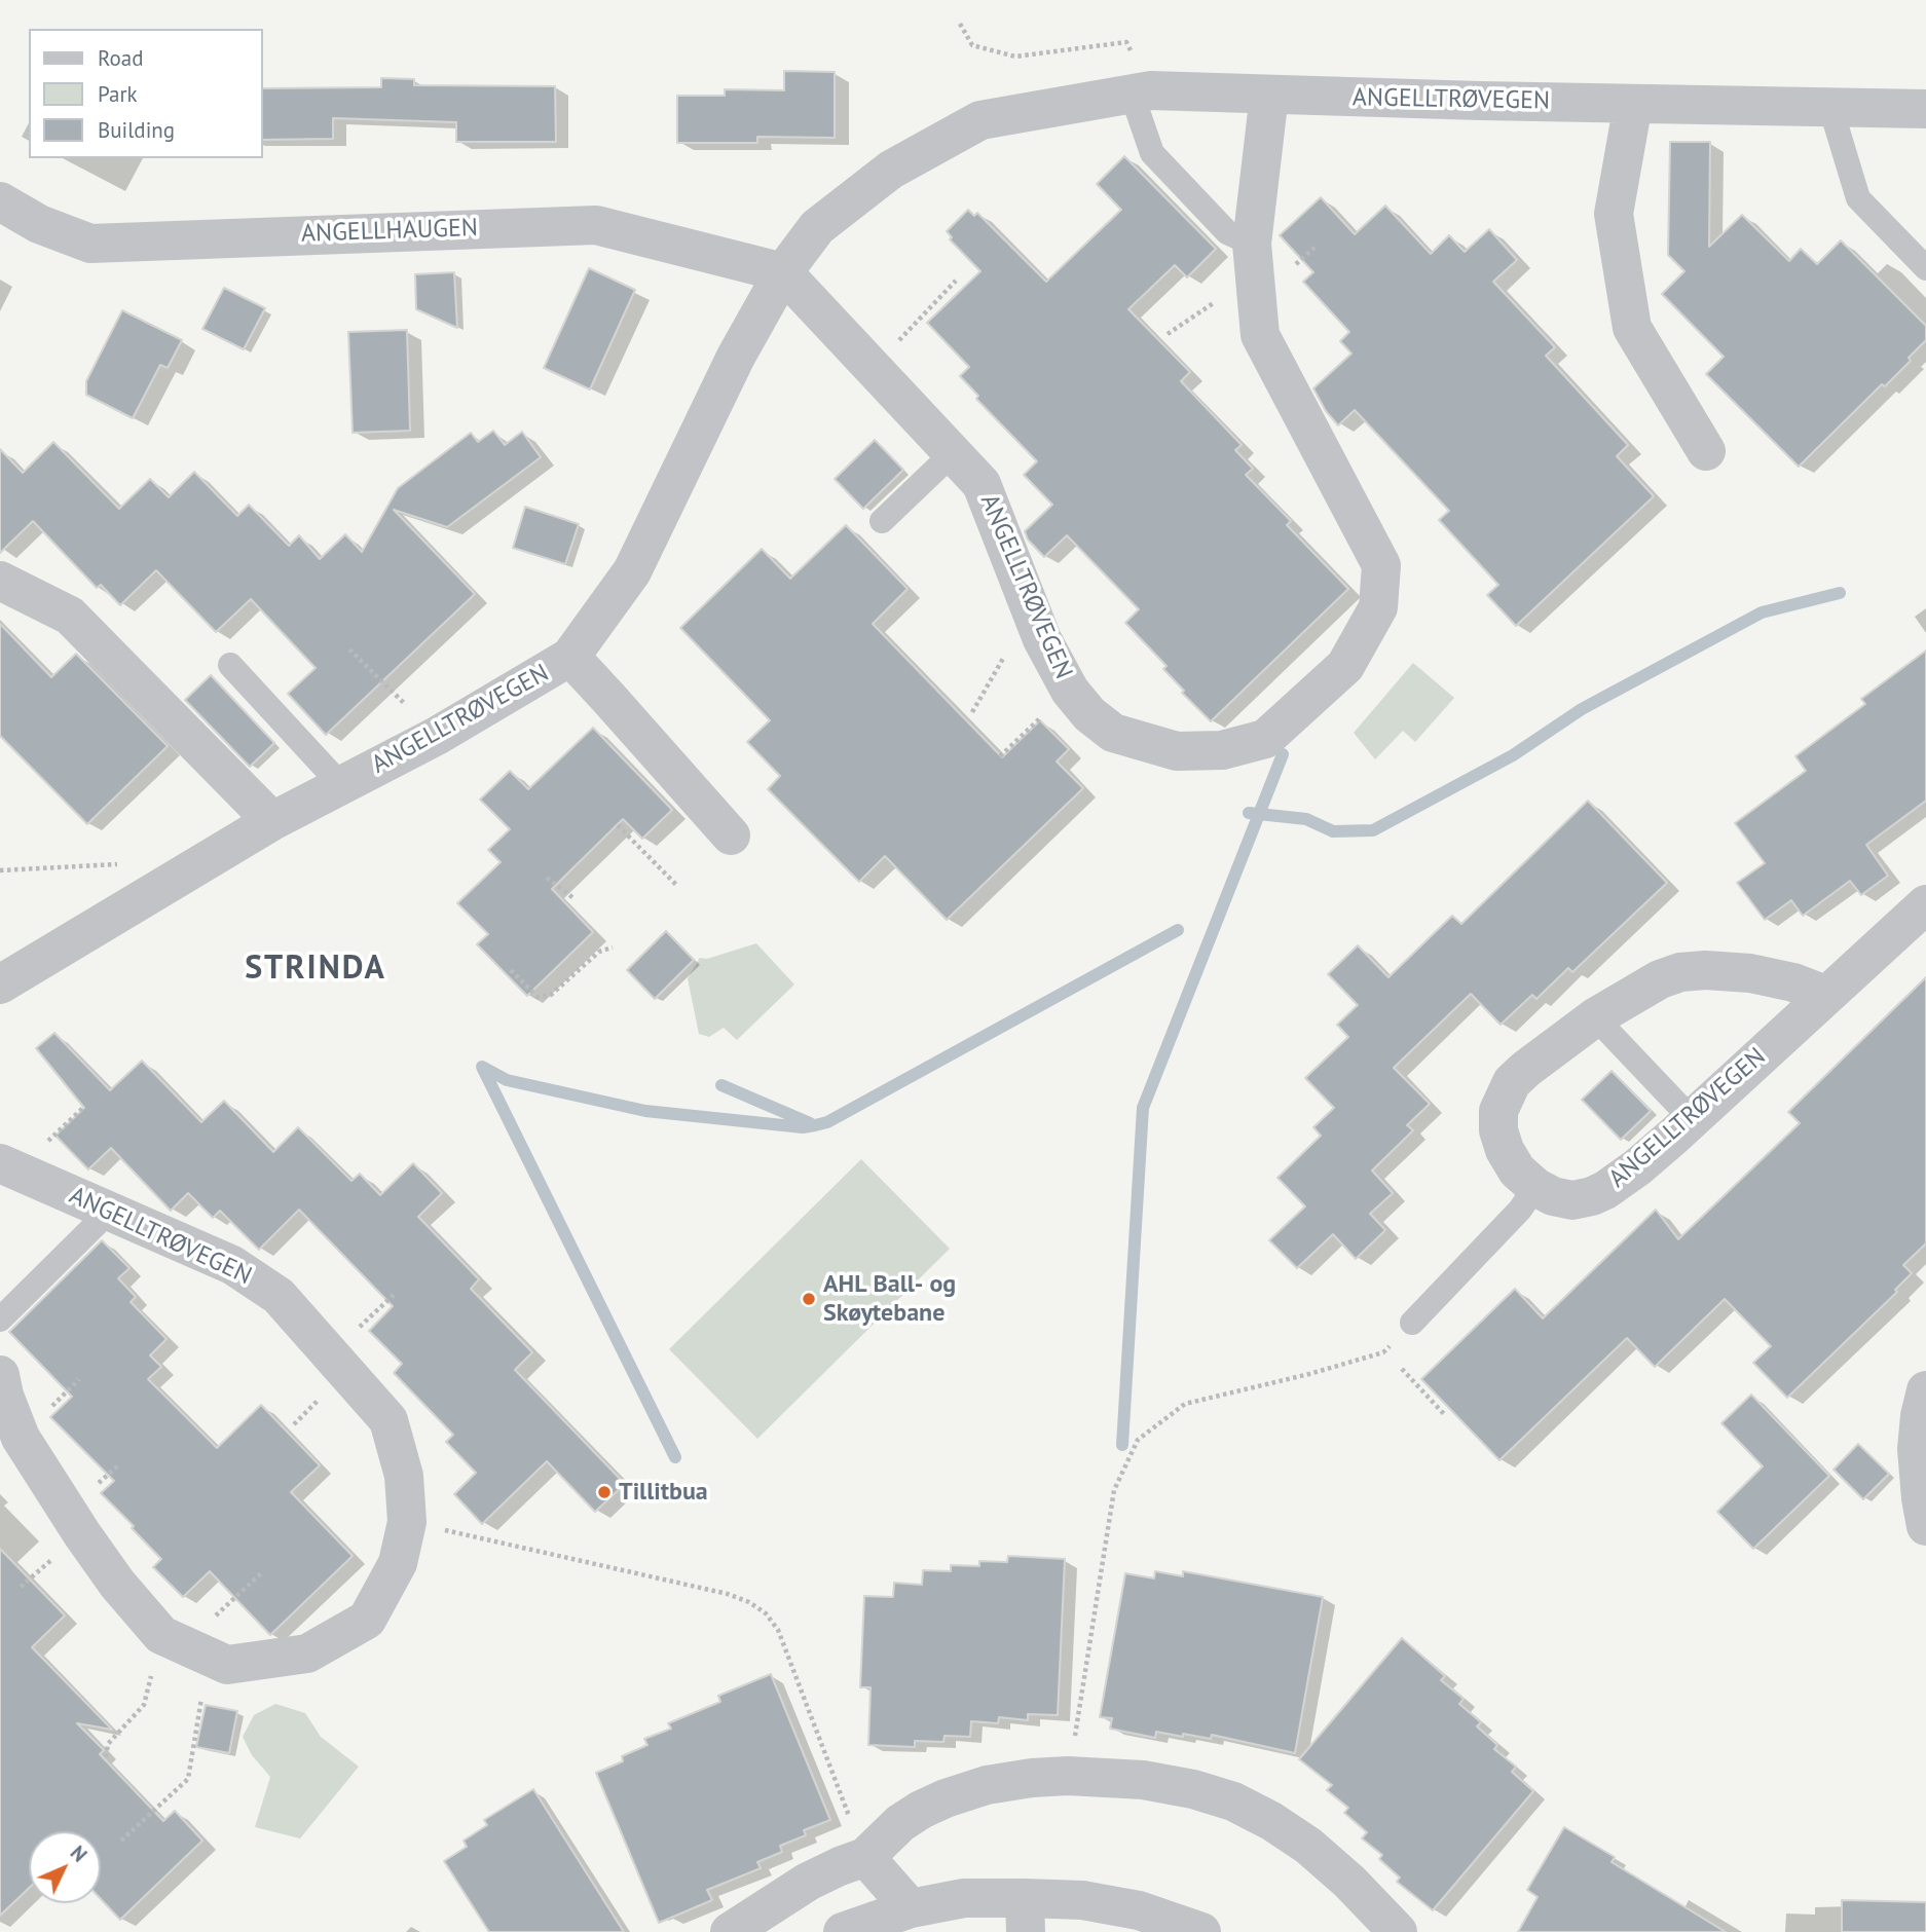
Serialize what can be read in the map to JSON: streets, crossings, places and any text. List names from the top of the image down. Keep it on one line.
{"streets":{"street":["ANGELLTRØVEGEN","ANGELLHAUGEN"]},"crossings":[["ANGELLTRØVEGEN","ANGELLHAUGEN"]],"districts":["STRINDA"],"places":["AHL Ball- og Skøytebane","Tillitbua"],"legend":["Road","Park","Building"],"north":"top right"}
